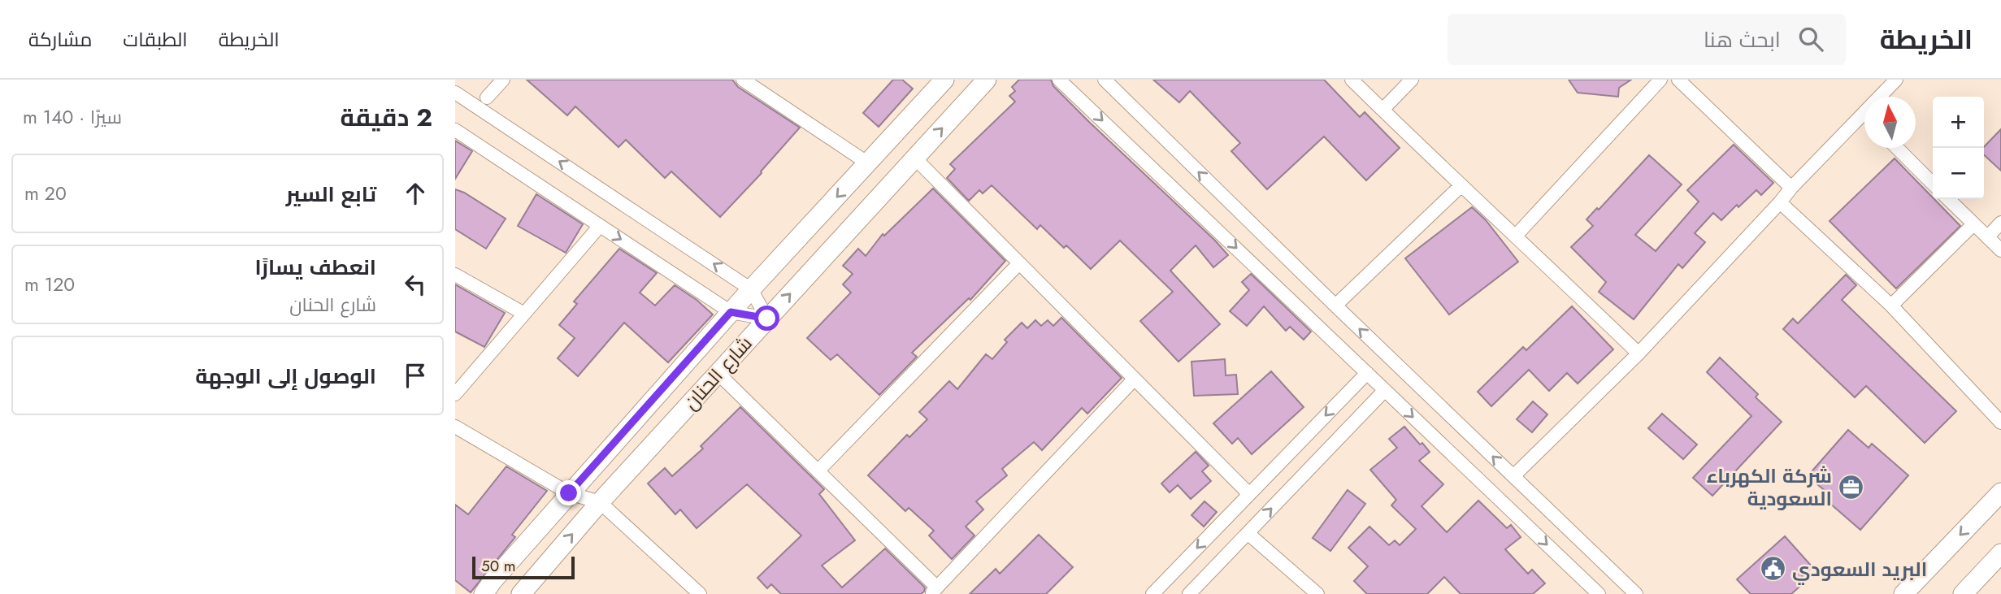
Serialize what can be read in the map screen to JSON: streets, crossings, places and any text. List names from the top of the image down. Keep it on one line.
{"streets":{"street":["شارع الحنان"]},"places":{"office":["شركة الكهرباء السعودية"],"public building":["البريد السعودي"]},"scale_bar":"50 m","north":"top","page":{"header":"الخريطة","search":"ابحث هنا","nav":["الخريطة","الطبقات","مشاركة"],"heading":["2 دقيقة","سيرًا · 140 m"],"map_buttons":["+","−"],"list":[["تابع السير","20 m"],["انعطف يسارًا","شارع الحنان","120 m"],"الوصول إلى الوجهة"],"scale":"50 m"}}
